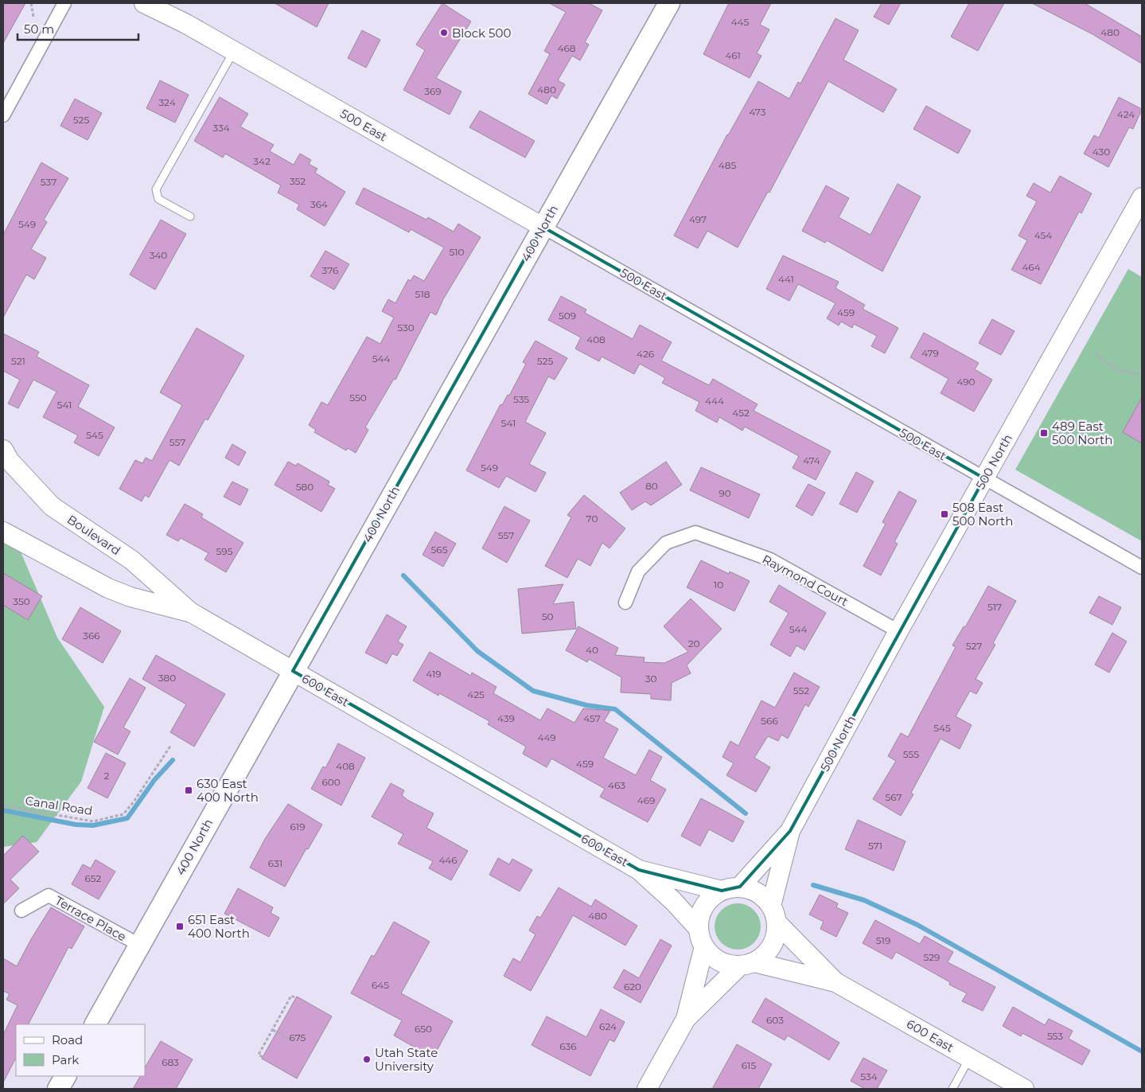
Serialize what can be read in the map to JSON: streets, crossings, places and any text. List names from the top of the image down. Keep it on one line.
{"streets":{"main road":["400 North"],"street":["500 East","500 North","Boulevard","Raymond Court","600 East","Terrace Place"],"path":["Canal Road"]},"crossings":[["500 East","400 North"],["500 East","500 North"],["400 North","600 East"],["400 North","Terrace Place"],["500 North","Raymond Court"],["500 North","600 East"],["Boulevard","600 East"]],"places":{"other":["Block 500","Utah State University"],"transit":["489 East 500 North","508 East 500 North","630 East 400 North","651 East 400 North"]},"house_numbers":["445","480","468","461","480","369","324","473","424","525","334","430","342","485","352","537","364","497","549","454","510","340","464","376","441","518","459","509","530","408","479","426","544","521","525","490","550","535","444","541","452","541","545","557","474","549","80","580","90","70","557","565","595","10","350","517","50","544","366","20","527","40","419","380","30","552","425","439","457","566","545","449","555","459","408","2","600","463","567","469","619","571","446","631","652","480","519","529","645","620","603","624","650","553","675","636","683","615","534"],"legend":["Road","Park"],"scale_bar":"50 m"}
